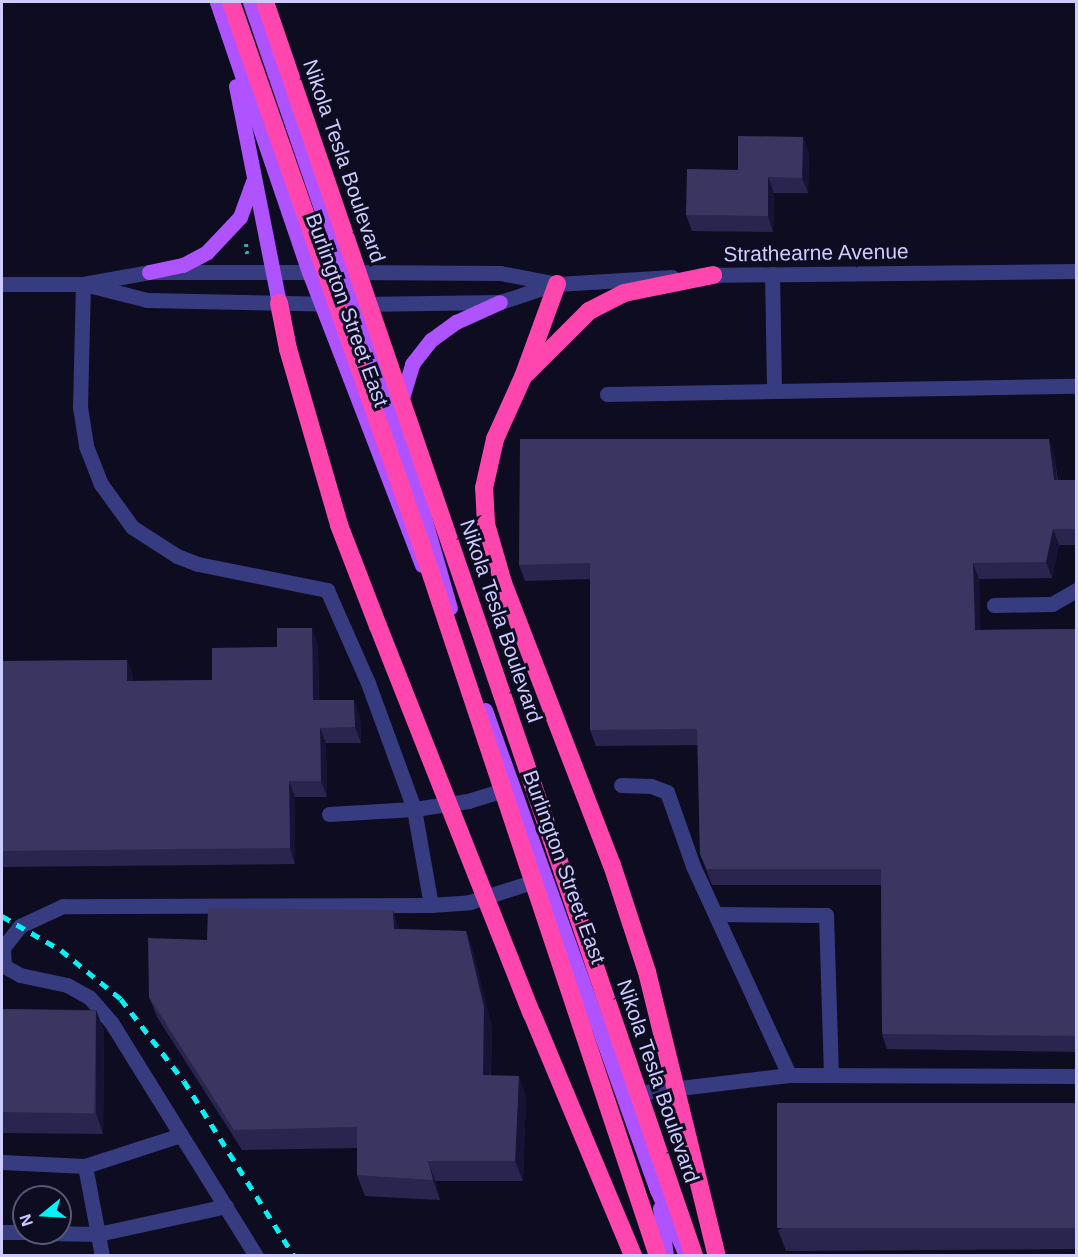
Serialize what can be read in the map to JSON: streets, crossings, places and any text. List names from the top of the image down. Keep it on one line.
{"streets":{"highway":["Nikola Tesla Boulevard"],"main road":["Burlington Street East"],"street":["Strathearne Avenue"]},"crossings":[["Strathearne Avenue","Burlington Street East"]],"north":"left"}
